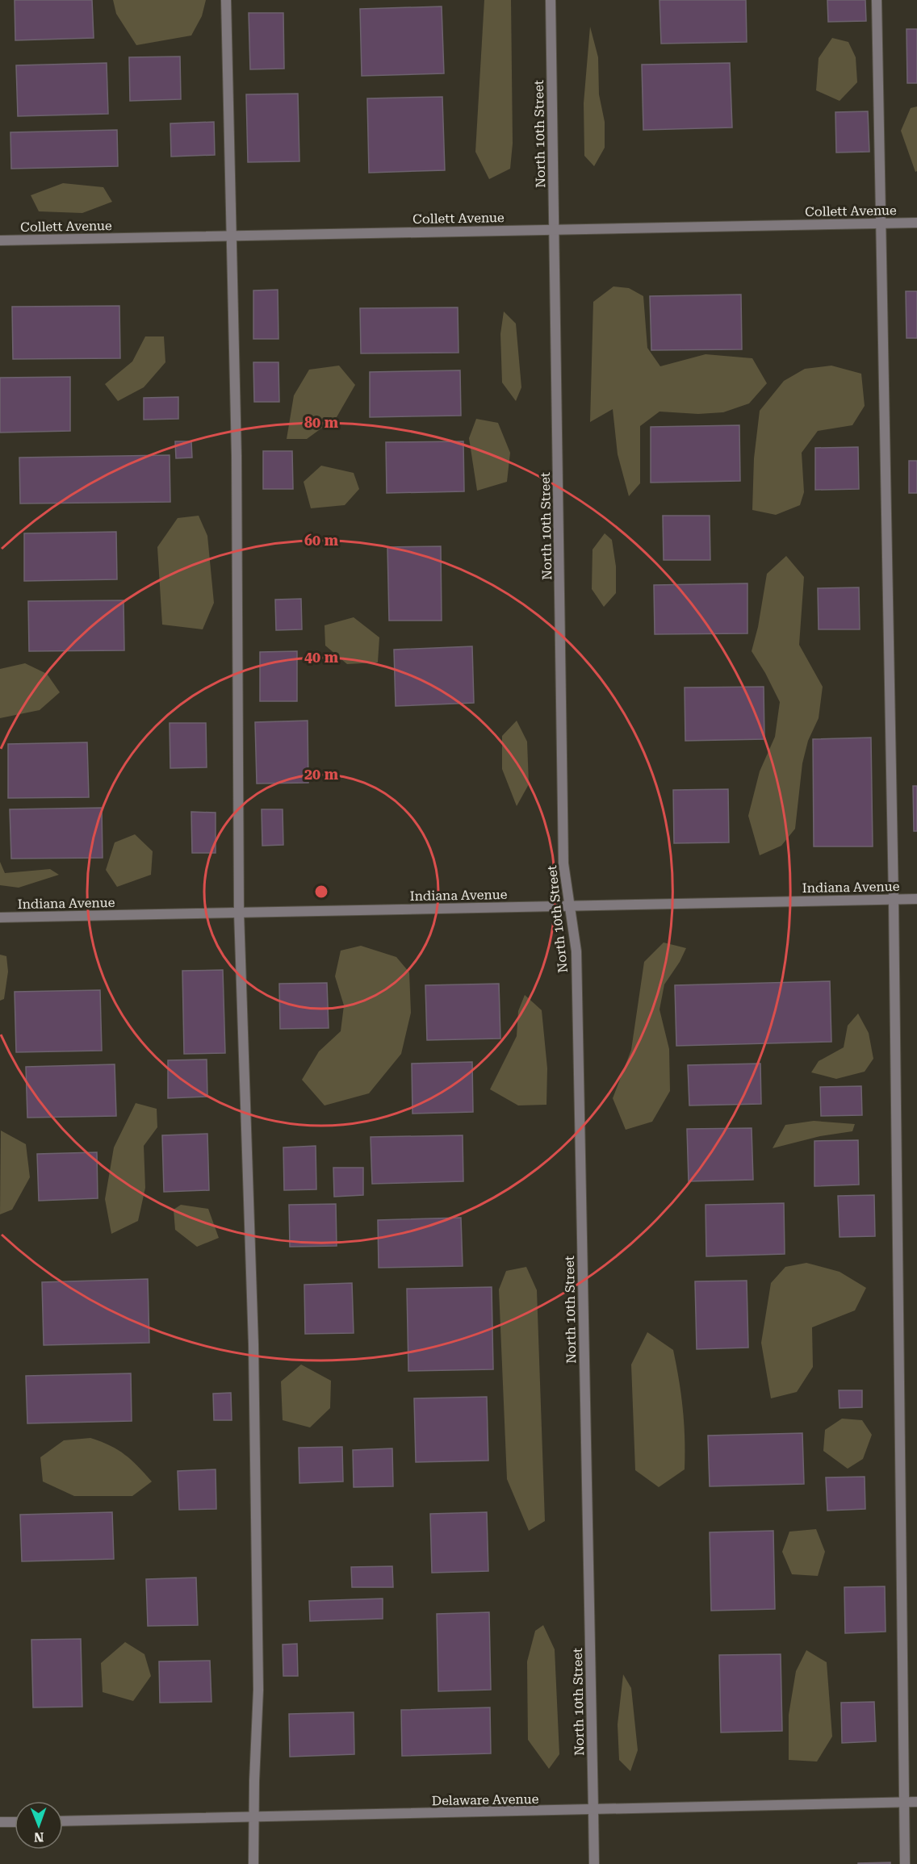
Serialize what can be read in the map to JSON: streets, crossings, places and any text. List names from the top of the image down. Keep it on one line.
{"streets":{"street":["North 10th Street","Collett Avenue","Indiana Avenue","Delaware Avenue"]},"crossings":[["North 10th Street","Collett Avenue"],["North 10th Street","Indiana Avenue"],["North 10th Street","Delaware Avenue"]],"north":"bottom","rings":["80 m","60 m","40 m","20 m"]}
